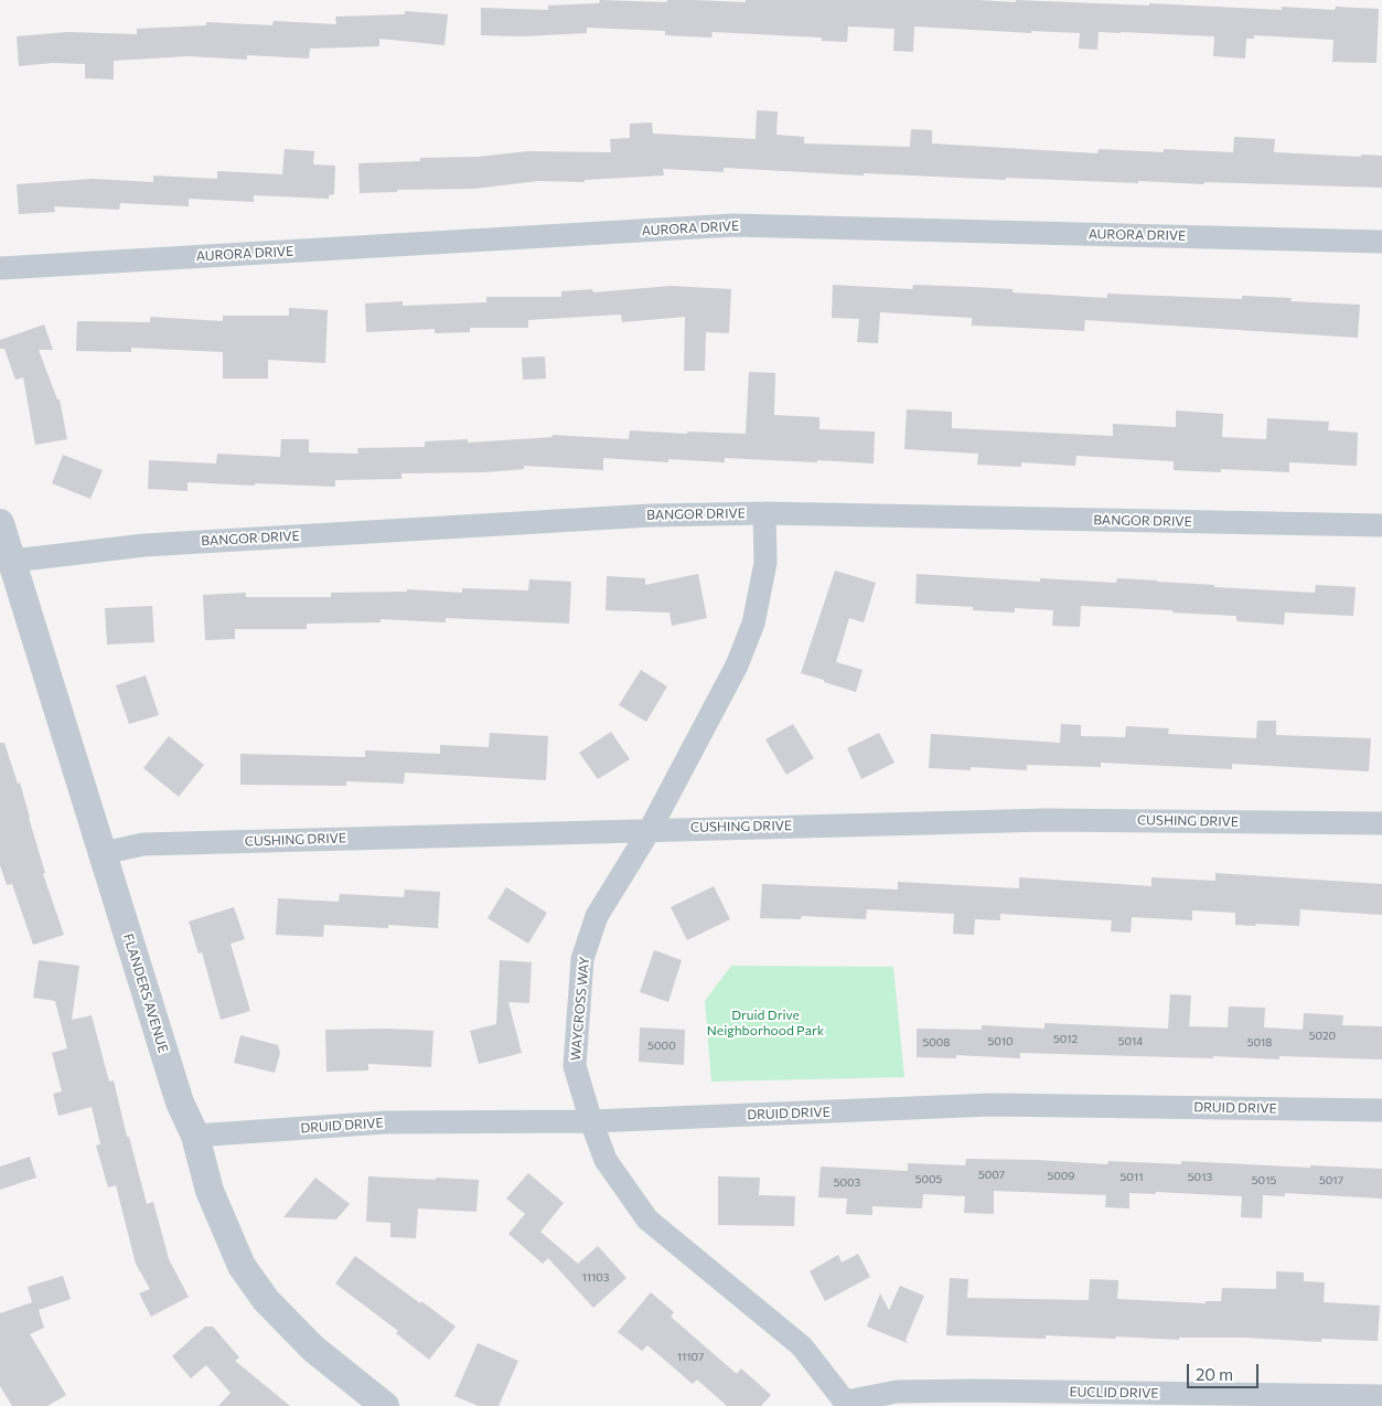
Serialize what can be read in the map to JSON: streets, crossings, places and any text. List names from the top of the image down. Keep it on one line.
{"streets":{"street":["AURORA DRIVE","BANGOR DRIVE","CUSHING DRIVE","FLANDERS AVENUE","WAYCROSS WAY","DRUID DRIVE","EUCLID DRIVE"]},"crossings":[["BANGOR DRIVE","FLANDERS AVENUE"],["BANGOR DRIVE","WAYCROSS WAY"],["CUSHING DRIVE","FLANDERS AVENUE"],["CUSHING DRIVE","WAYCROSS WAY"],["FLANDERS AVENUE","DRUID DRIVE"],["WAYCROSS WAY","DRUID DRIVE"],["WAYCROSS WAY","EUCLID DRIVE"]],"parks":["Druid Drive Neighborhood Park"],"house_numbers":["5020","5012","5010","5014","5008","5018","5000","5007","5009","5011","5013","5005","5015","5017","5003","11103","11107"],"scale_bar":"20 m"}
